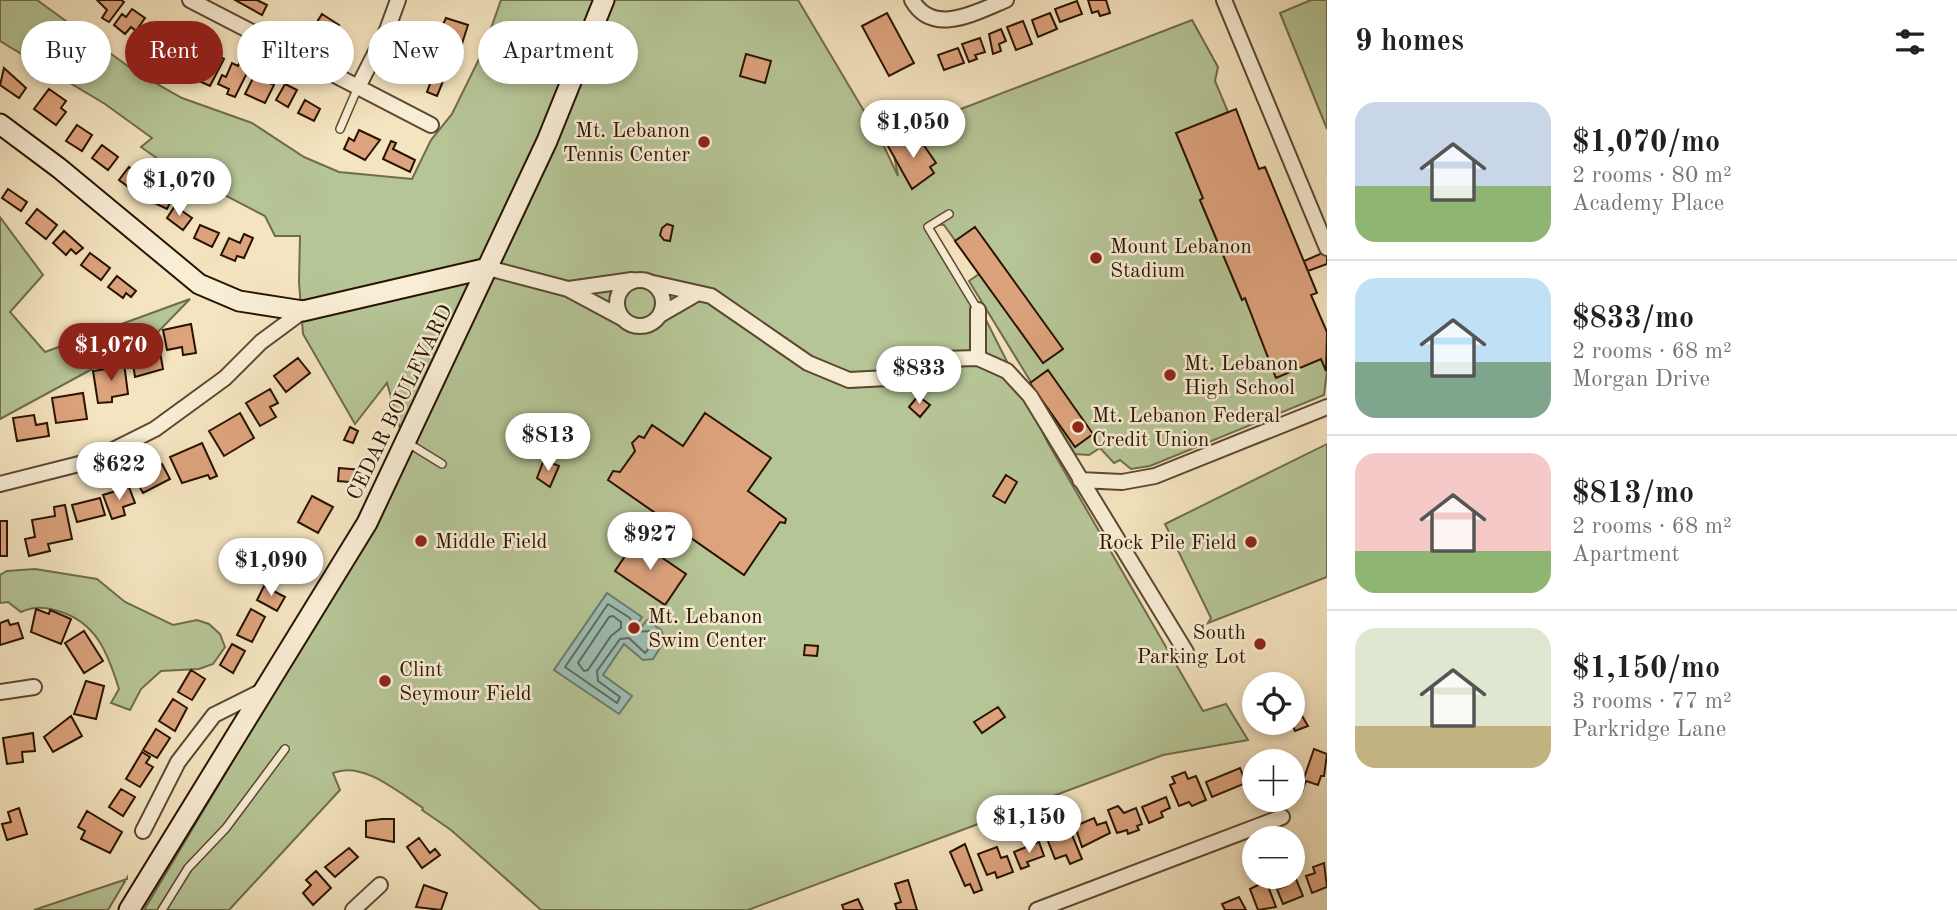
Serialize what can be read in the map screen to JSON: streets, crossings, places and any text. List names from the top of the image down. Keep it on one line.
{"streets":{"street":["CEDAR BOULEVARD"]},"places":["Mt. Lebanon Tennis Center","Mount Lebanon Stadium","Mt. Lebanon High School","Mt. Lebanon Federal Credit Union","Middle Field","Rock Pile Field","Mt. Lebanon Swim Center","South Parking Lot","Clint Seymour Field"],"page":{"heading":"9 homes","chip":["Buy","Rent","Filters","New","Apartment"],"list":[{"name":"$1,070/mo","note":"2 rooms · 80 m² · Academy Place"},{"name":"$833/mo","note":"2 rooms · 68 m² · Morgan Drive"},{"name":"$813/mo","note":"2 rooms · 68 m² · Apartment"},{"name":"$1,150/mo","note":"3 rooms · 77 m² · Parkridge Lane"}],"price":["$1,050","$1,070","$1,070","$833","$813","$622","$927","$1,090","$1,150"],"map_buttons":["+","−"]}}
